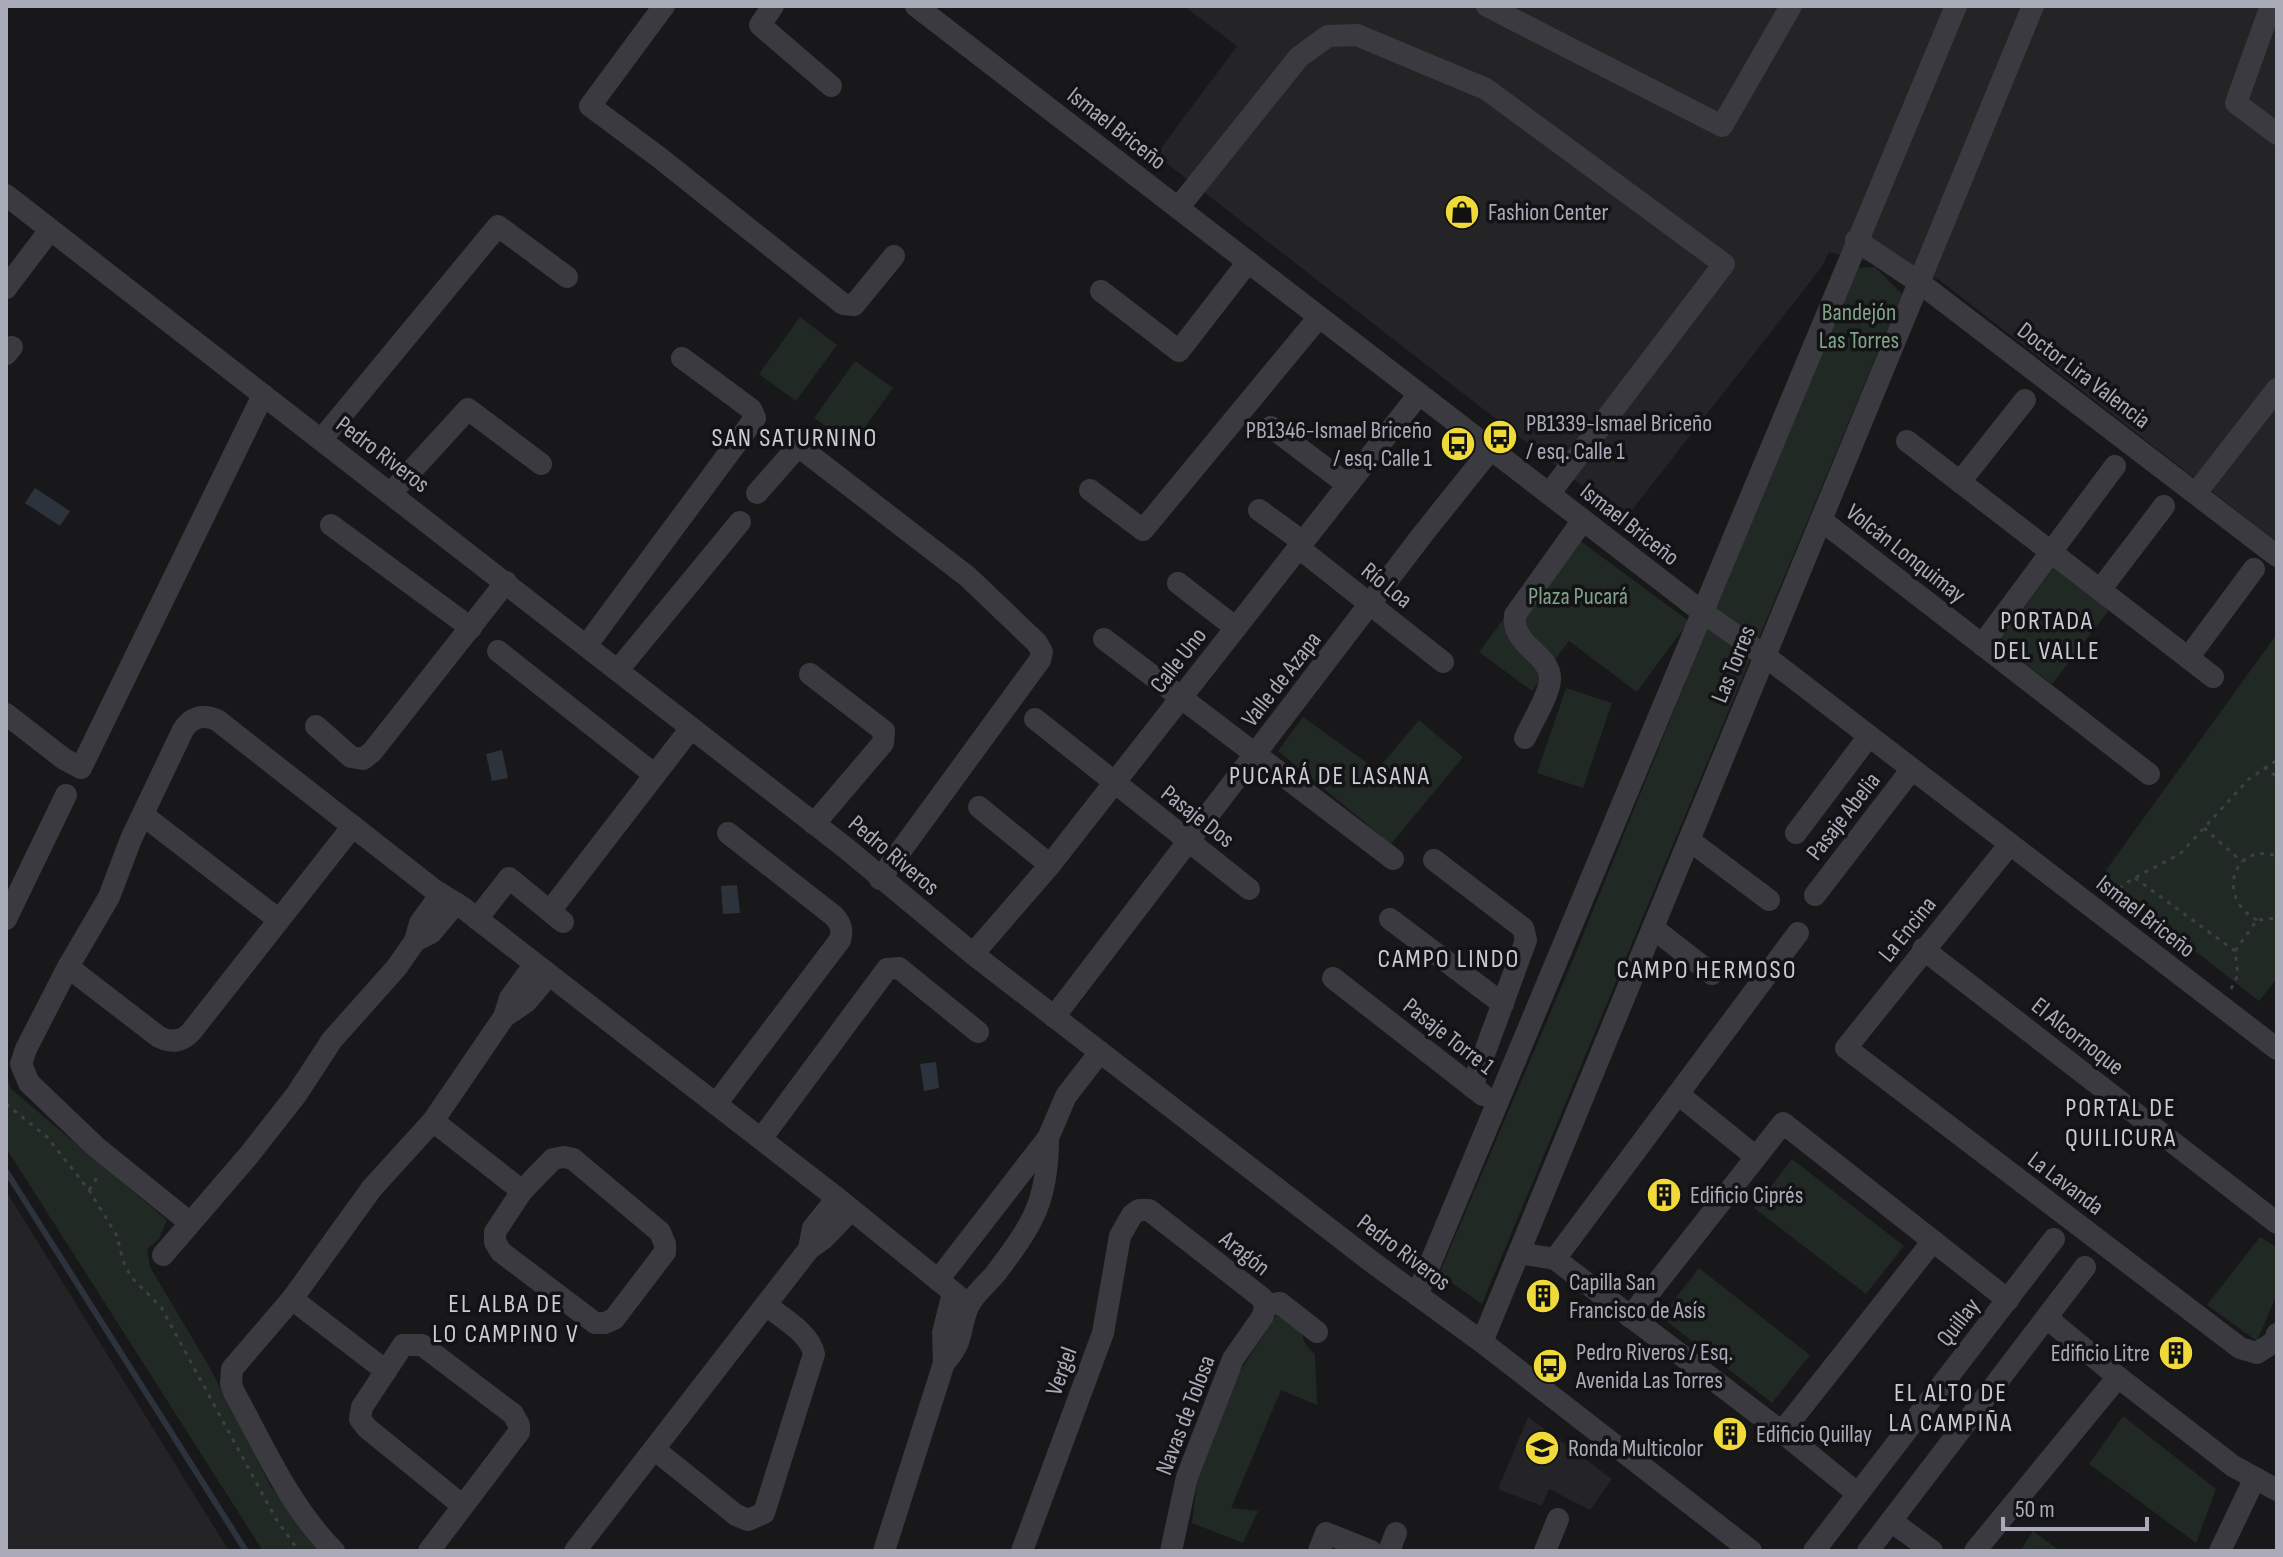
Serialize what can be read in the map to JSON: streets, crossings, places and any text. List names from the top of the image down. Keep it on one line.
{"streets":{"street":["Ismael Briceño","Doctor Lira Valencia","Pedro Riveros","Volcán Lonquimay","Río Loa","Calle Uno","Las Torres","Valle de Azapa","Pasaje Dos","Pasaje Abelia","La Encina","Pasaje Torre 1","El Alcornoque","La Lavanda","Aragón","Quillay","Vergel","Navas de Tolosa"]},"crossings":[["Ismael Briceño","Calle Uno"],["Ismael Briceño","Las Torres"],["Ismael Briceño","Valle de Azapa"],["Ismael Briceño","Pasaje Abelia"],["Ismael Briceño","La Encina"],["Doctor Lira Valencia","Las Torres"],["Pedro Riveros","Calle Uno"],["Pedro Riveros","Las Torres"],["Pedro Riveros","Valle de Azapa"],["Volcán Lonquimay","Las Torres"],["Río Loa","Calle Uno"],["Río Loa","Valle de Azapa"],["Calle Uno","Pasaje Dos"],["Las Torres","Pasaje Torre 1"],["Valle de Azapa","Pasaje Dos"],["La Encina","El Alcornoque"],["La Encina","La Lavanda"],["Aragón","Vergel"],["Aragón","Navas de Tolosa"]],"districts":["SAN SATURNINO","PORTADA DEL VALLE","PUCARÁ DE LASANA","CAMPO LINDO","CAMPO HERMOSO","PORTAL DE QUILICURA","EL ALBA DE LO CAMPINO V","EL ALTO DE LA CAMPIÑA"],"parks":["Bandejón Las Torres","Plaza Pucará"],"places":{"shop":["Fashion Center"],"bus stop":["PB1339-Ismael Briceño / esq. Calle 1","PB1346-Ismael Briceño / esq. Calle 1","Pedro Riveros / Esq. Avenida Las Torres"],"building":["Edificio Ciprés","Capilla San Francisco de Asís","Edificio Litre","Edificio Quillay"],"school or university":["Ronda Multicolor"]},"scale_bar":"50 m"}
